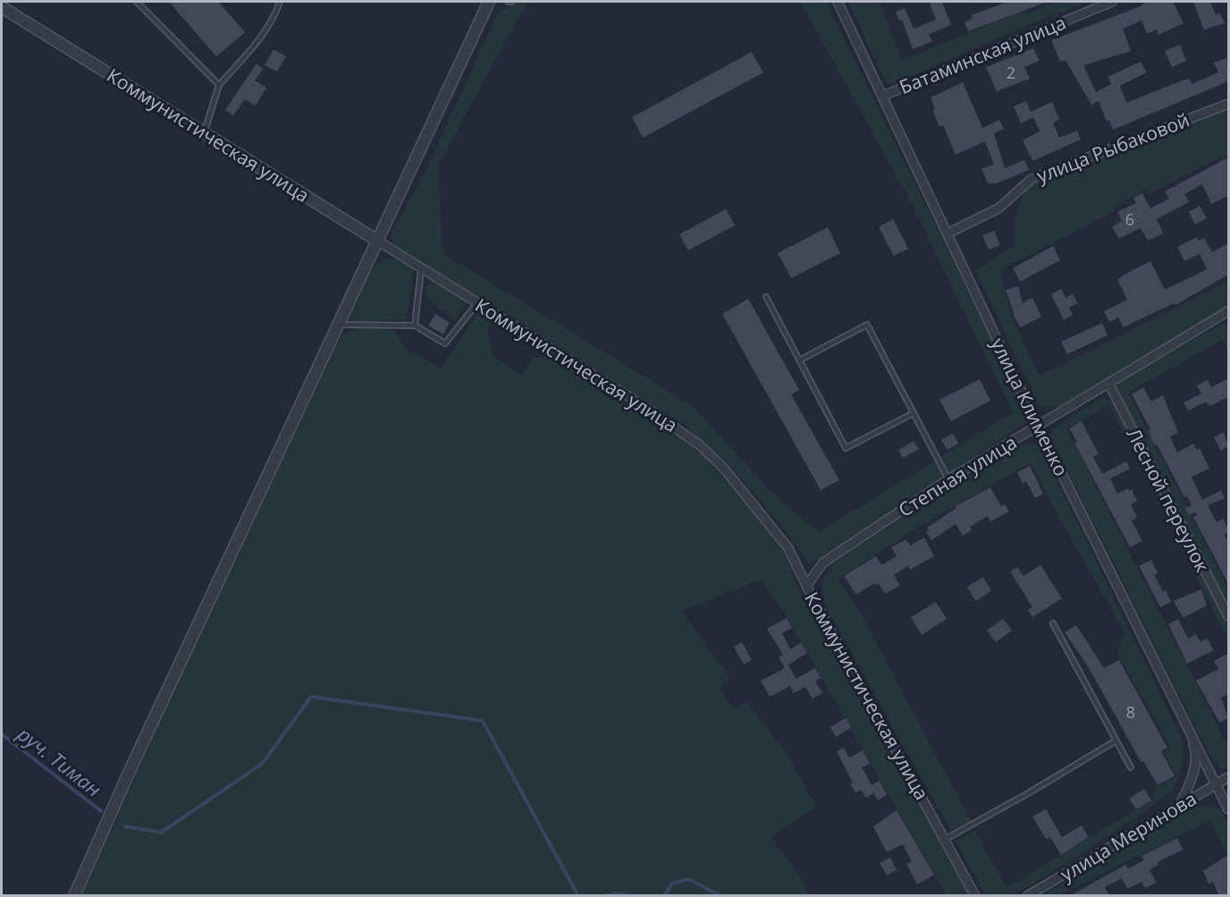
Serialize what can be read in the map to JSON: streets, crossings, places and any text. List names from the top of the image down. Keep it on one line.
{"streets":{"street":["Батаминская улица","Коммунистическая улица","улица Рыбаковой","улица Клименко","Степная улица","Лесной переулок","улица Меринова"]},"crossings":[["Батаминская улица","улица Клименко"],["Коммунистическая улица","Степная улица"],["улица Рыбаковой","улица Клименко"],["улица Клименко","Степная улица"],["улица Клименко","улица Меринова"],["Степная улица","Лесной переулок"]],"water":["руч. Тиман"],"house_numbers":["2","6","8"]}
